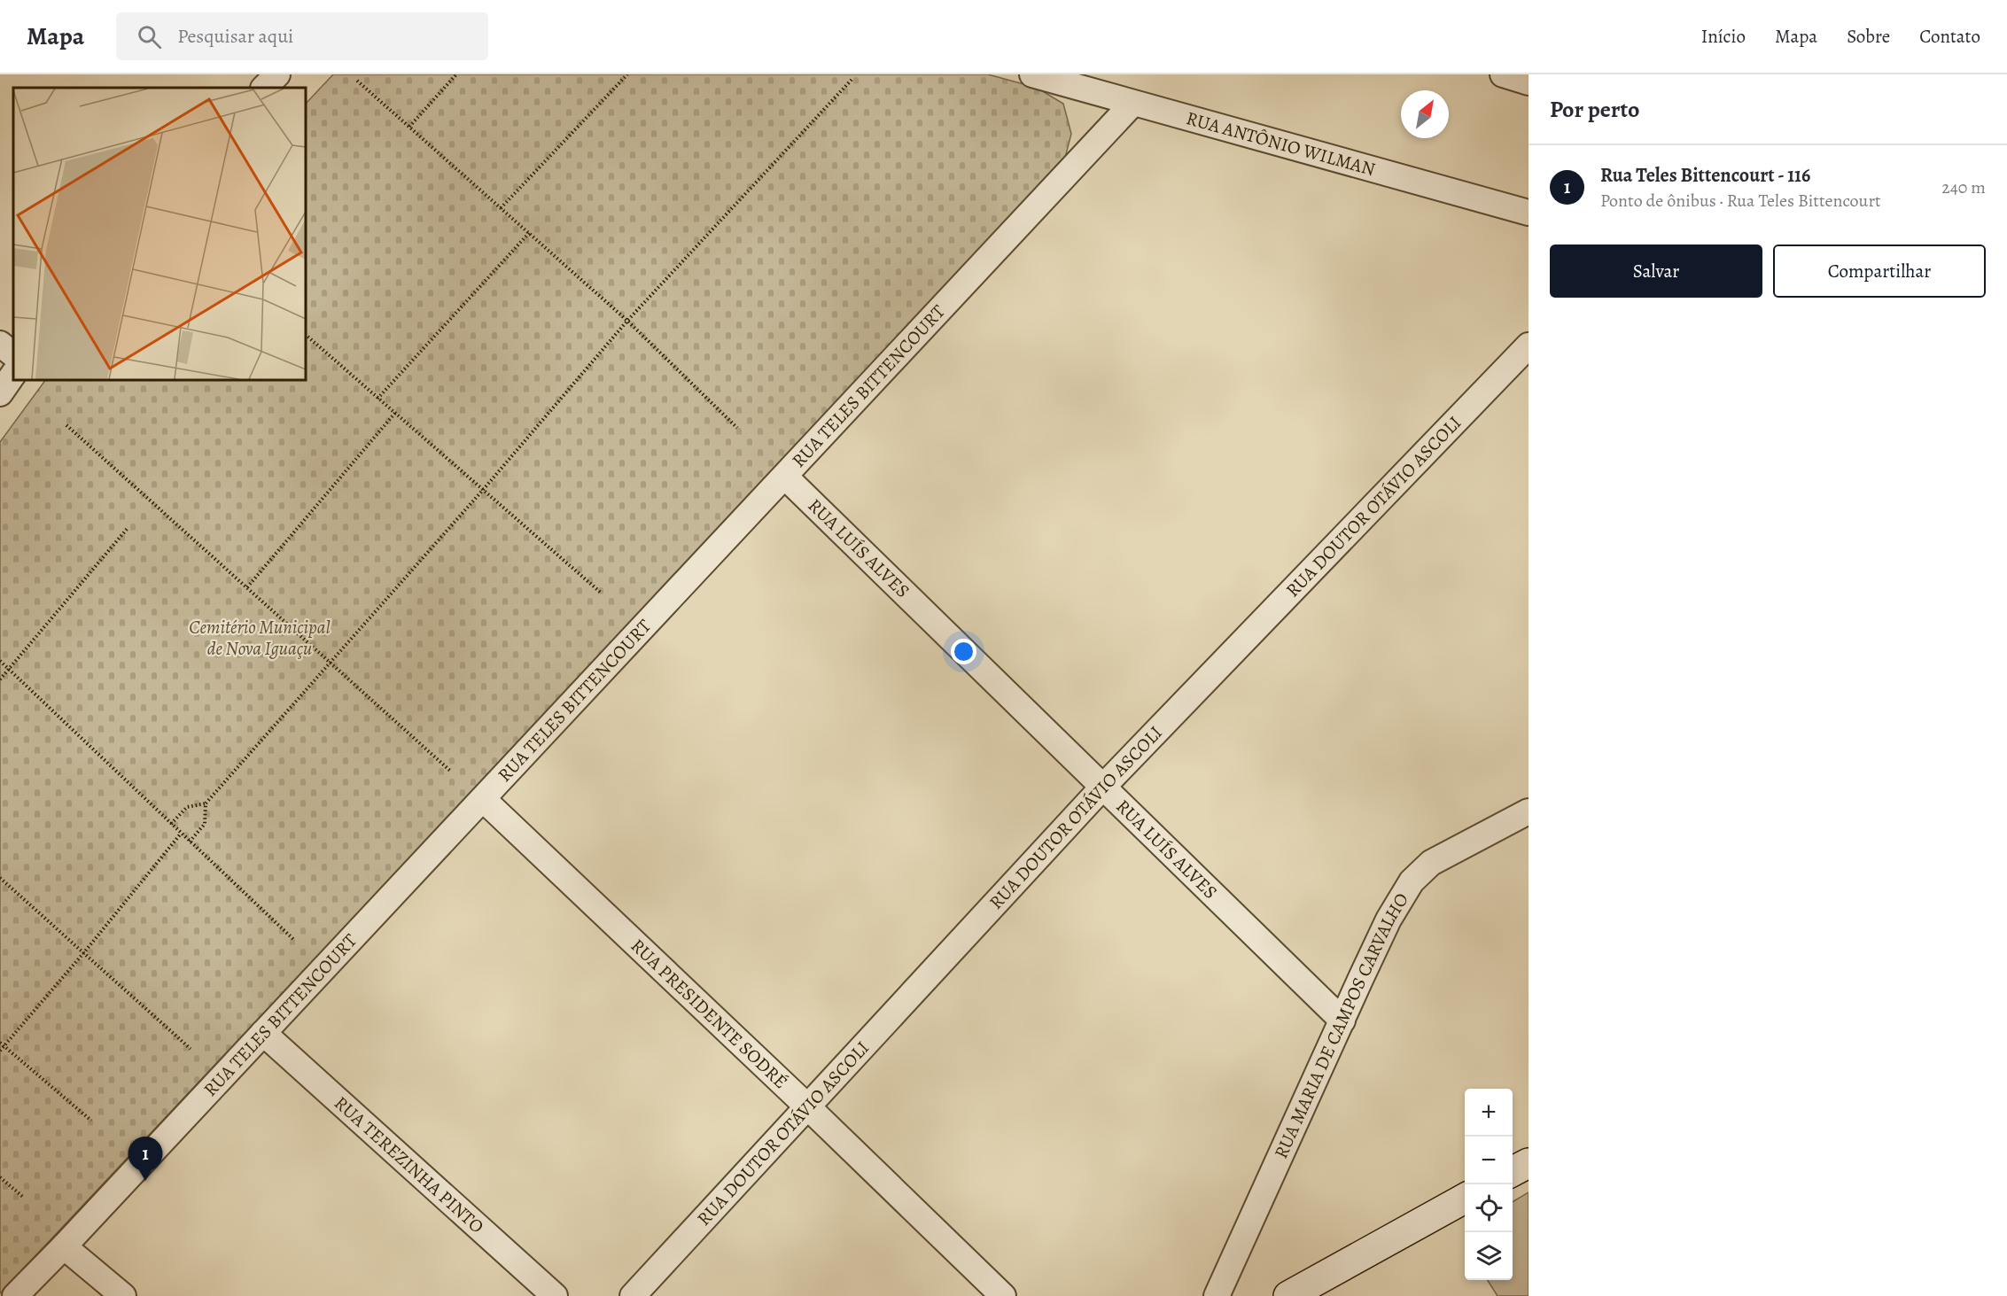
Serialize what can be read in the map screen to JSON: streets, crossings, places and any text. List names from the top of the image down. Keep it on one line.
{"streets":{"street":["RUA ANTÔNIO WILMAN","RUA TELES BITTENCOURT","RUA DOUTOR OTÁVIO ASCOLI","RUA LUÍS ALVES","RUA PRESIDENTE SODRÉ","RUA MARIA DE CAMPOS CARVALHO","RUA TEREZINHA PINTO"]},"crossings":[["RUA ANTÔNIO WILMAN","RUA TELES BITTENCOURT"],["RUA TELES BITTENCOURT","RUA LUÍS ALVES"],["RUA TELES BITTENCOURT","RUA PRESIDENTE SODRÉ"],["RUA TELES BITTENCOURT","RUA TEREZINHA PINTO"],["RUA DOUTOR OTÁVIO ASCOLI","RUA LUÍS ALVES"],["RUA DOUTOR OTÁVIO ASCOLI","RUA PRESIDENTE SODRÉ"],["RUA LUÍS ALVES","RUA MARIA DE CAMPOS CARVALHO"]],"parks":["Cemitério Municipal de Nova Iguaçu"],"north":"top right","page":{"header":"Mapa","search":"Pesquisar aqui","nav":["Início","Mapa","Sobre","Contato"],"heading":"Por perto","list":[{"mark":"1","name":"Rua Teles Bittencourt - 116","note":"Ponto de ônibus · Rua Teles Bittencourt","value":"240 m"}],"buttons":["Salvar","Compartilhar"],"map_buttons":["+","−"],"pins":"1"}}
